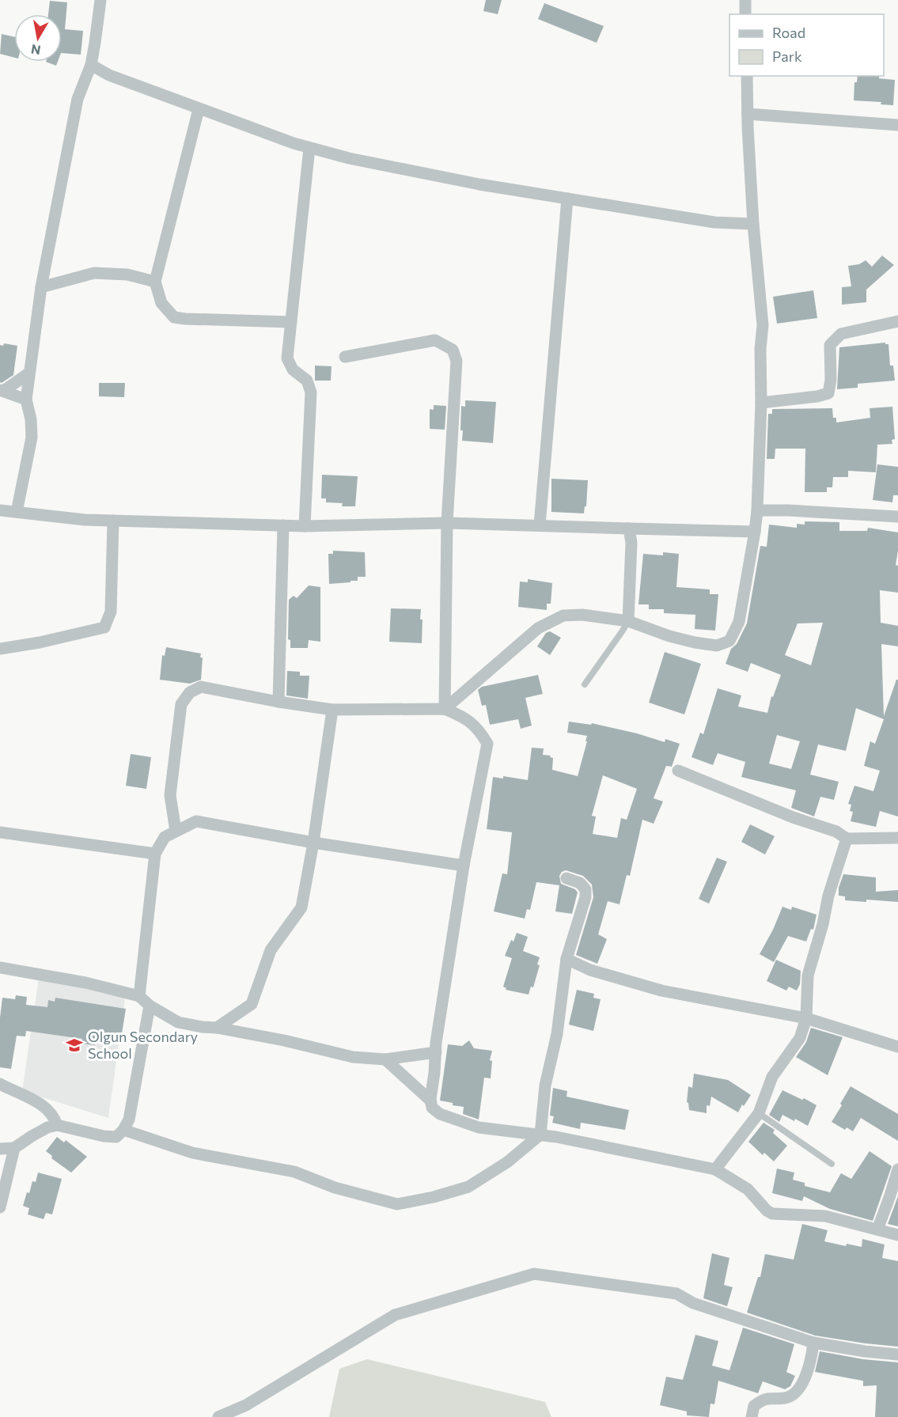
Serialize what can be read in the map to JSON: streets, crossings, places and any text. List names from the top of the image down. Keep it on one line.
{"places":{"school or university":["Olgun Secondary School"]},"legend":["Road","Park"],"north":"bottom"}
